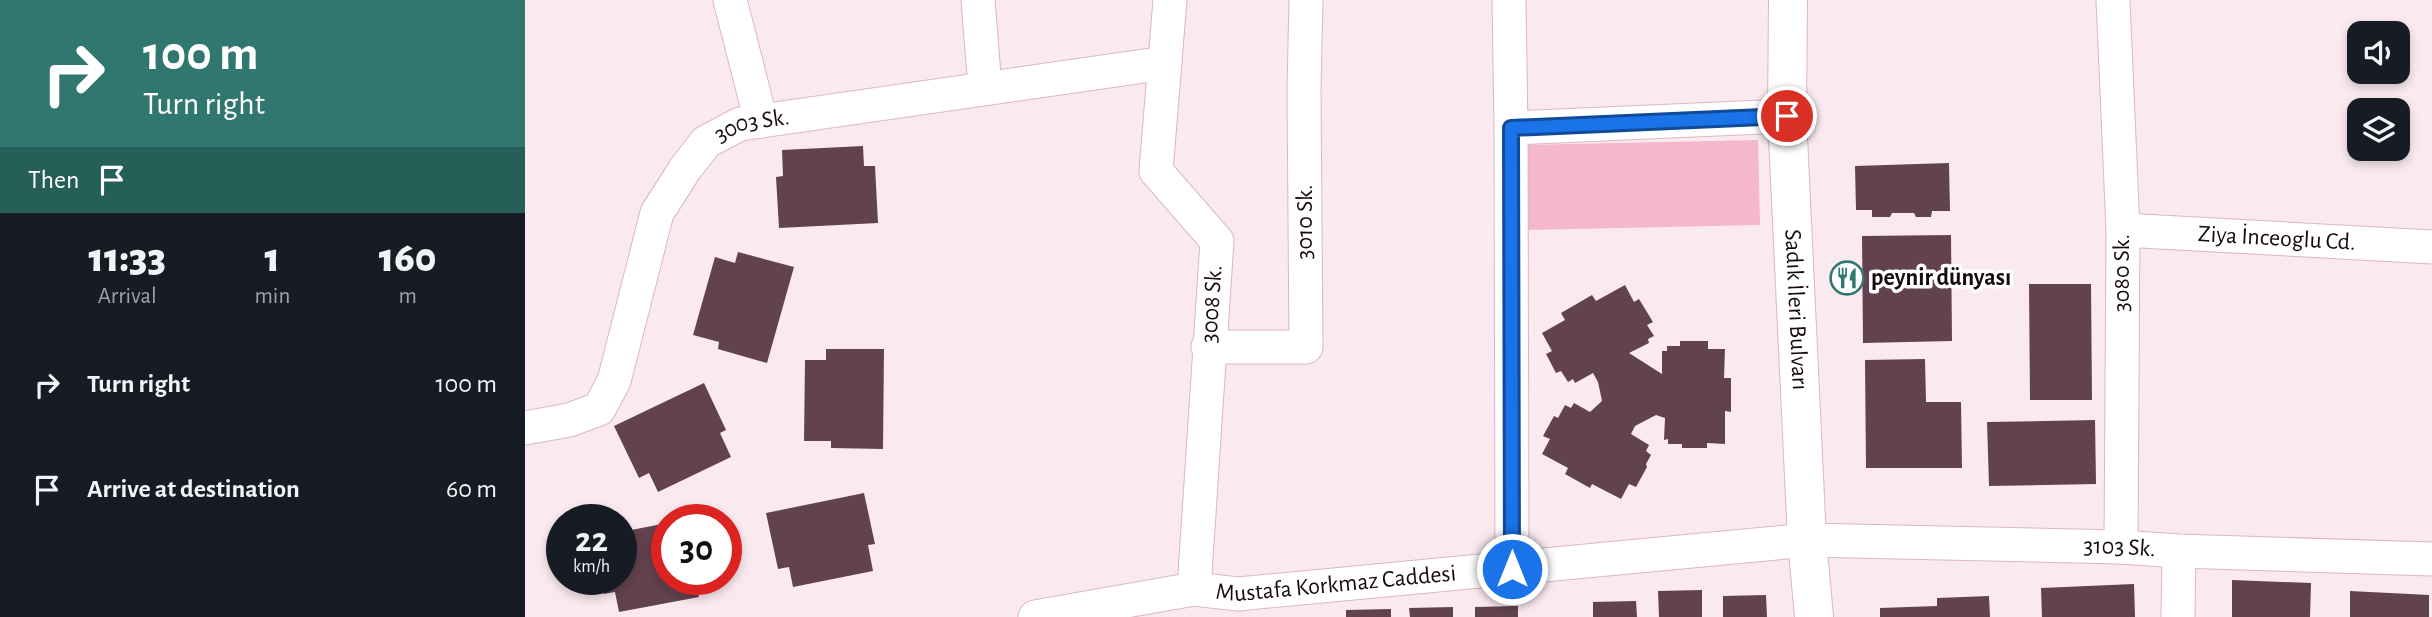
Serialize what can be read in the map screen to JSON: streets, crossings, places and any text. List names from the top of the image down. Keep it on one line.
{"streets":{"main road":["Sadık İleri Bulvarı"],"street":["3003 Sk.","3010 Sk.","Ziya İnceoglu Cd.","3080 Sk.","3008 Sk.","3103 Sk.","Mustafa Korkmaz Caddesi"]},"crossings":[["3003 Sk.","3008 Sk."],["3010 Sk.","3008 Sk."],["Ziya İnceoglu Cd.","3080 Sk."],["3080 Sk.","3103 Sk."],["3008 Sk.","Mustafa Korkmaz Caddesi"],["Sadık İleri Bulvarı","3103 Sk."],["Sadık İleri Bulvarı","Mustafa Korkmaz Caddesi"],["3103 Sk.","Mustafa Korkmaz Caddesi"]],"places":{"restaurant":["peynir dünyası"]},"page":{"turn":["100 m","Turn right"],"then":"Then","eta":["11:33","Arrival","1","min","160","m"],"list":[{"name":"Turn right","value":"100 m"},{"name":"Arrive at destination","value":"60 m"}],"speed":"22 km/h","limit":"30"}}
